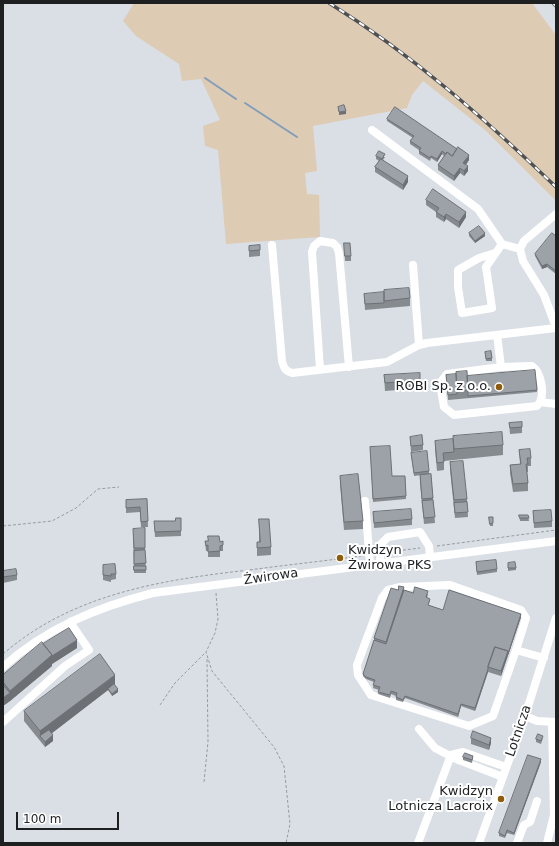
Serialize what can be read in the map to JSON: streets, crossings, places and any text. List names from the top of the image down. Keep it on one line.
{"streets":{"street":["Żwirowa","Lotnicza"]},"places":["ROBI Sp. z o.o.","Kwidzyn Żwirowa PKS","Kwidzyn Lotnicza Lacroix"],"scale_bar":"100 m"}
